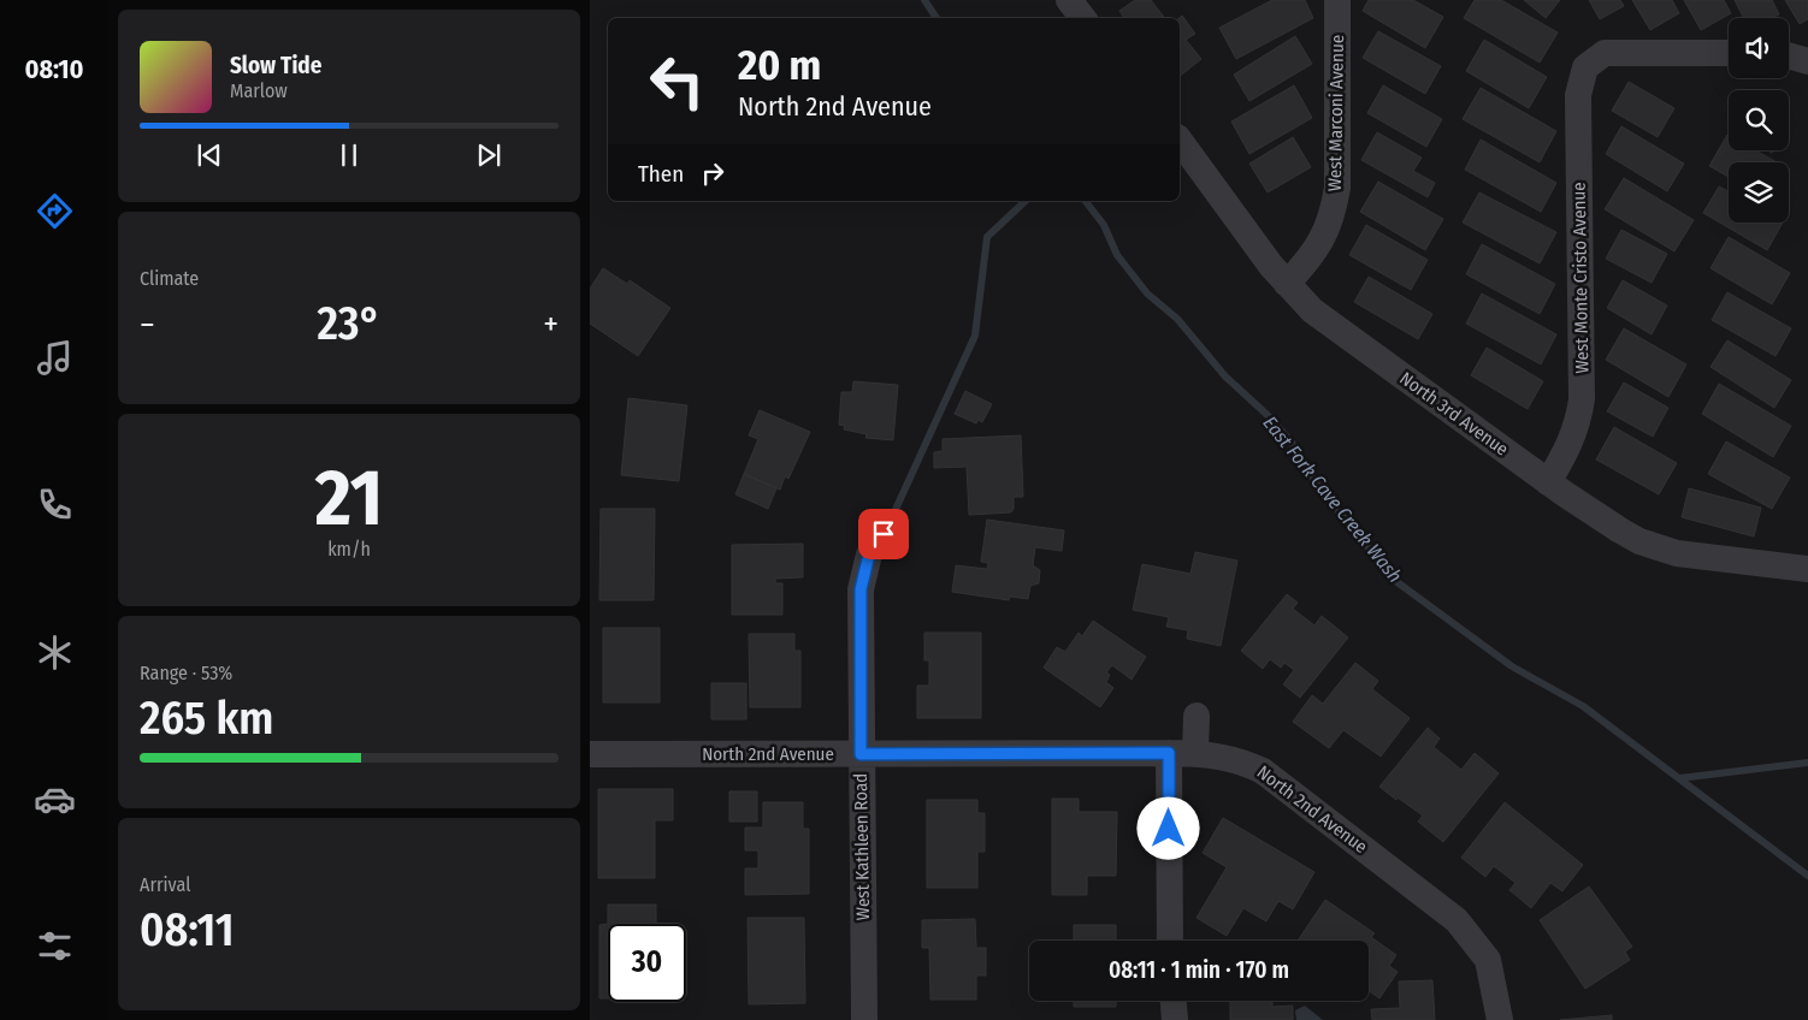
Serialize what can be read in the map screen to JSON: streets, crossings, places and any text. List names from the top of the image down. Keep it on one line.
{"streets":{"street":["West Marconi Avenue","West Monte Cristo Avenue","North 3rd Avenue","North 2nd Avenue","West Kathleen Road"]},"crossings":[["West Marconi Avenue","North 3rd Avenue"],["West Monte Cristo Avenue","North 3rd Avenue"],["North 2nd Avenue","West Kathleen Road"]],"water":["East Fork Cave Creek Wash"],"page":{"tabs":"08:10","turn":["20 m","North 2nd Avenue"],"song":["Slow Tide","Marlow"],"then":"Then","tile":["Climate",["21","km/h"],["Range · 53%","265 km"],["Arrival","08:11"]],"heat":["−","23°","+"],"limit":"30","trip":"08:11 · 1 min · 170 m"}}
